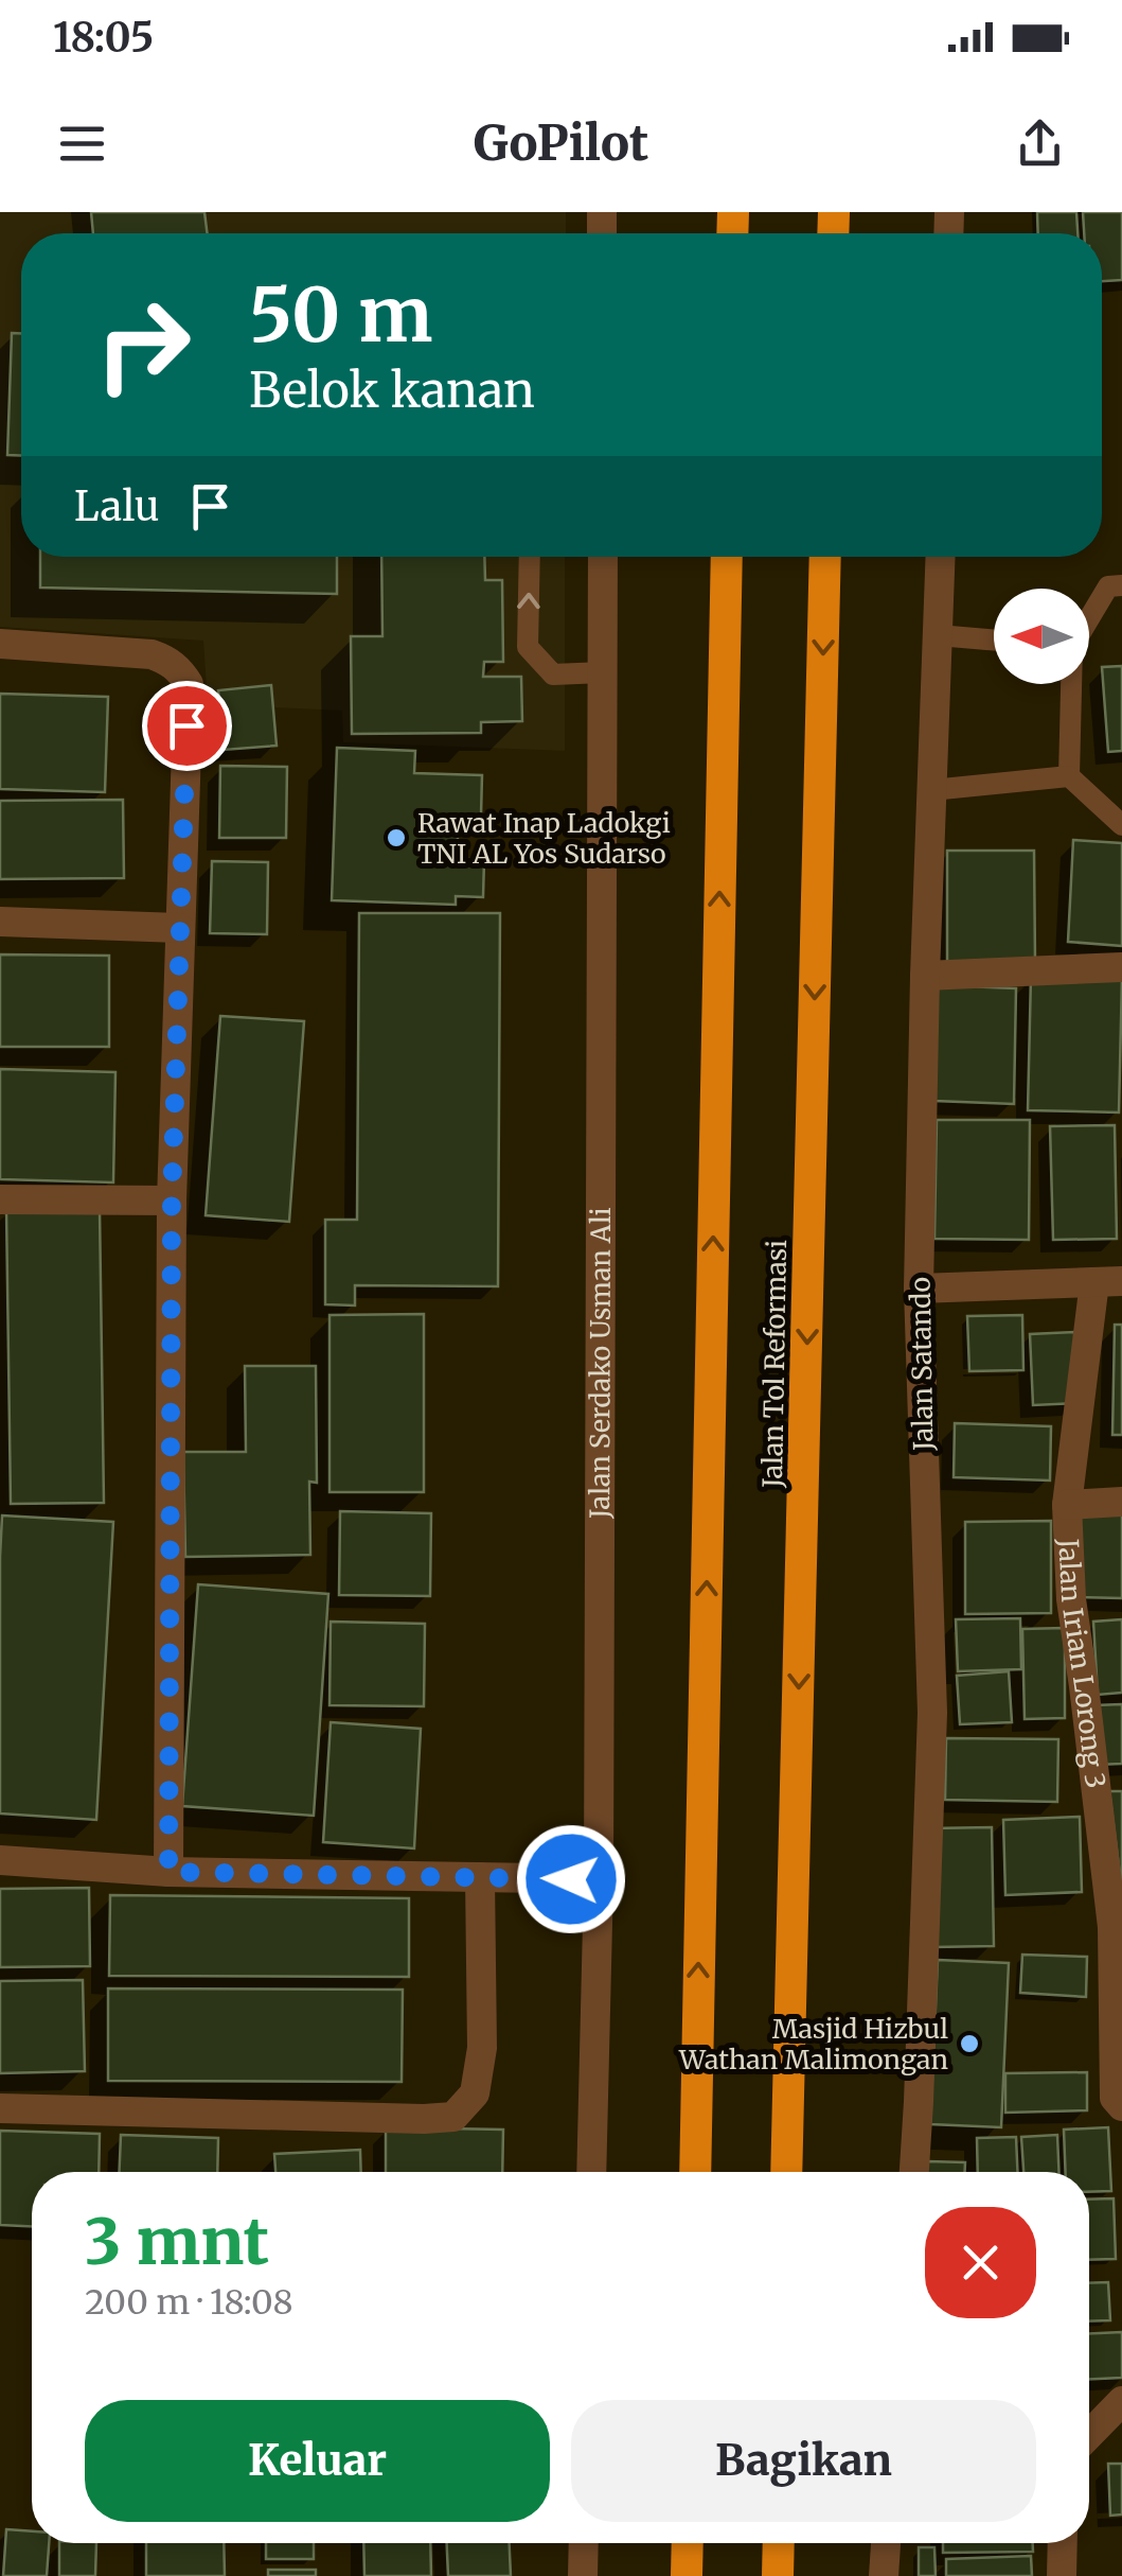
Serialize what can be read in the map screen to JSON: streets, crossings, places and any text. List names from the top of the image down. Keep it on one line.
{"streets":{"highway":["Jalan Tol Reformasi"],"street":["Jalan Serdako Usman Ali","Jalan Satando","Jalan Irian Lorong 3"]},"places":["Rawat Inap Ladokgi TNI AL Yos Sudarso","Masjid Hizbul Wathan Malimongan"],"north":"left","page":{"status":"18:05","header":"GoPilot","turn":["50 m","Belok kanan"],"then":"Lalu","heading":["3 mnt","200 m · 18:08"],"buttons":["Keluar","Bagikan"]}}
